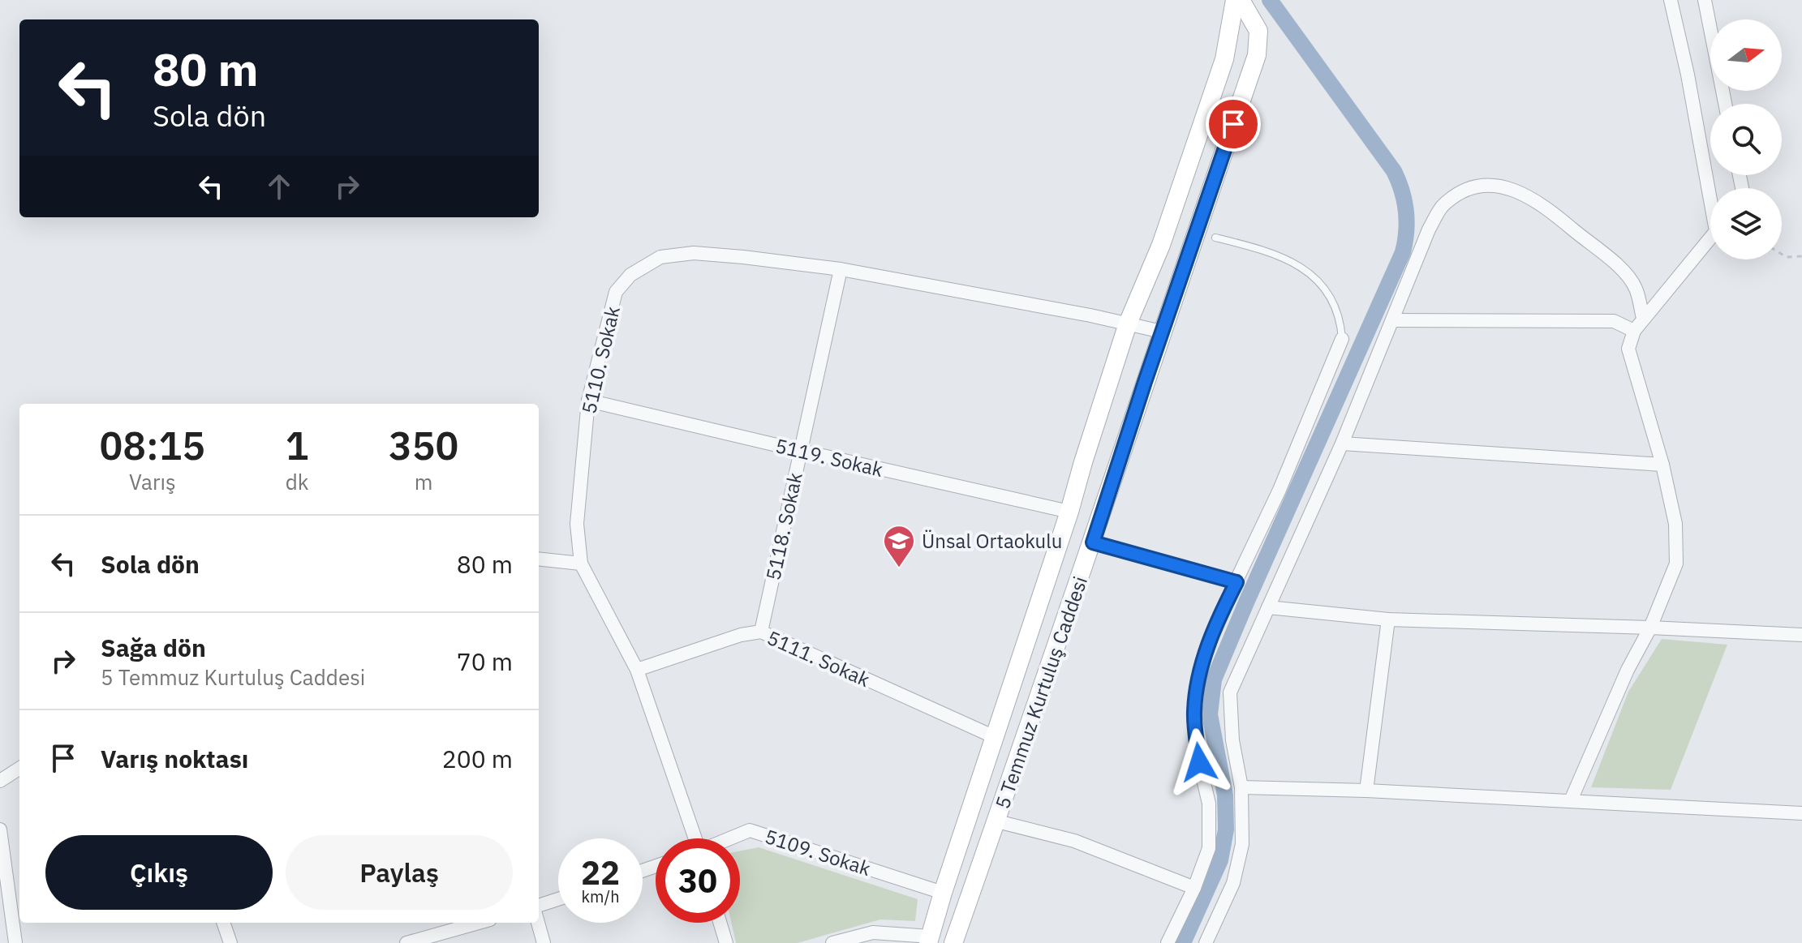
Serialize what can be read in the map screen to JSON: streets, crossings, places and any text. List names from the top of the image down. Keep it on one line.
{"streets":{"main road":["5 Temmuz Kurtuluş Caddesi"],"street":["5110. Sokak","5119. Sokak","5118. Sokak","5111. Sokak","5109. Sokak"]},"crossings":[["5110. Sokak","5119. Sokak"],["5110. Sokak","5118. Sokak"],["5110. Sokak","5111. Sokak"],["5110. Sokak","5 Temmuz Kurtuluş Caddesi"],["5119. Sokak","5118. Sokak"],["5119. Sokak","5 Temmuz Kurtuluş Caddesi"],["5118. Sokak","5111. Sokak"],["5111. Sokak","5 Temmuz Kurtuluş Caddesi"],["5 Temmuz Kurtuluş Caddesi","5109. Sokak"]],"places":{"school or university":["Ünsal Ortaokulu"]},"north":"right","page":{"turn":["80 m","Sola dön"],"eta":["08:15","Varış","1","dk","350","m"],"list":[{"name":"Sola dön","value":"80 m"},{"name":"Sağa dön","note":"5 Temmuz Kurtuluş Caddesi","value":"70 m"},{"name":"Varış noktası","value":"200 m"}],"buttons":["Çıkış","Paylaş"],"speed":"22 km/h","limit":"30"}}
